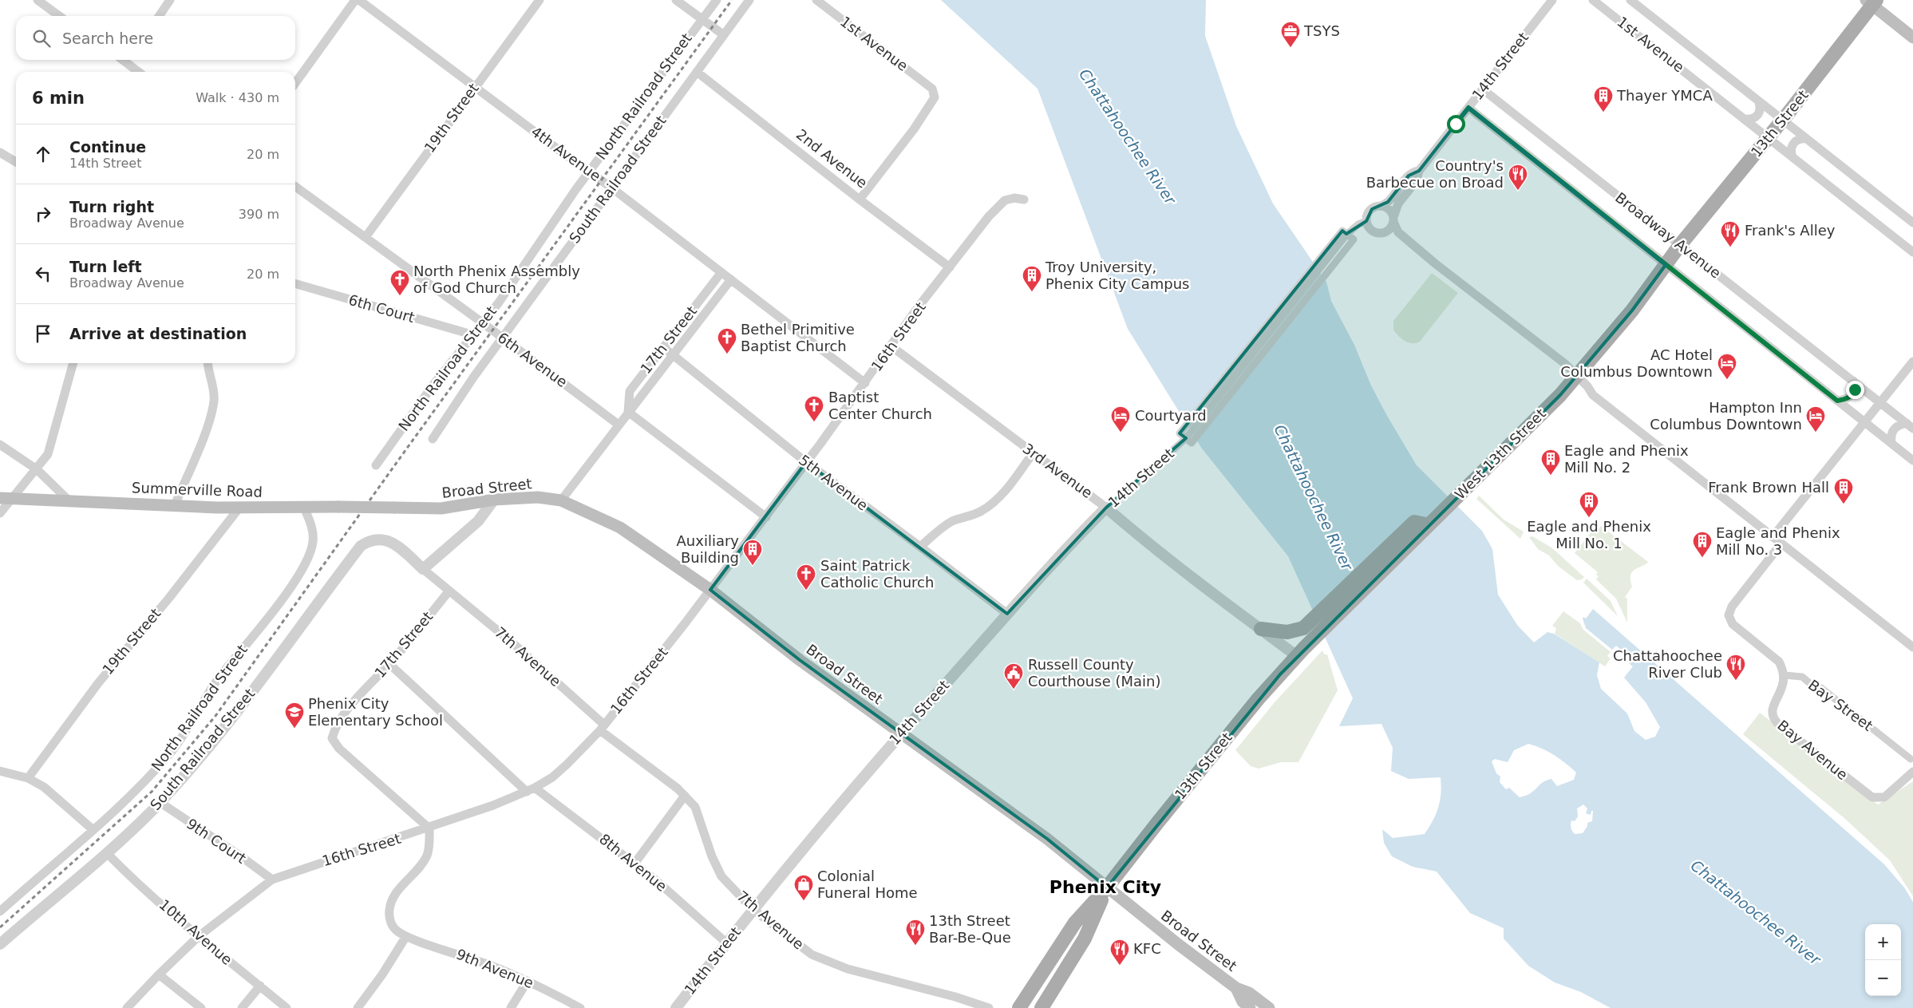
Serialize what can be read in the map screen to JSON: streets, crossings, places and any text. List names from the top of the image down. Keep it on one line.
{"streets":{"main road":["13th Street","West 13th Street","Broad Street","Summerville Road"],"street":["1st Avenue","14th Street","North Railroad Street","19th Street","4th Avenue","2nd Avenue","South Railroad Street","Broadway Avenue","6th Court","16th Street","17th Street","6th Avenue","3rd Avenue","5th Avenue","7th Avenue","Bay Street","Bay Avenue","9th Court","8th Avenue","10th Avenue","9th Avenue"]},"crossings":[["1st Avenue","13th Street"],["1st Avenue","2nd Avenue"],["14th Street","Broadway Avenue"],["14th Street","3rd Avenue"],["14th Street","5th Avenue"],["14th Street","Broad Street"],["14th Street","7th Avenue"],["14th Street","8th Avenue"],["North Railroad Street","4th Avenue"],["North Railroad Street","6th Court"],["North Railroad Street","6th Avenue"],["North Railroad Street","Summerville Road"],["19th Street","4th Avenue"],["19th Street","6th Avenue"],["19th Street","Summerville Road"],["13th Street","Broadway Avenue"],["13th Street","West 13th Street"],["13th Street","3rd Avenue"],["13th Street","Broad Street"],["4th Avenue","South Railroad Street"],["4th Avenue","16th Street"],["4th Avenue","17th Street"],["2nd Avenue","South Railroad Street"],["2nd Avenue","16th Street"],["South Railroad Street","6th Avenue"],["South Railroad Street","9th Court"],["South Railroad Street","10th Avenue"],["Broadway Avenue","West 13th Street"],["16th Street","17th Street"],["16th Street","3rd Avenue"],["16th Street","5th Avenue"],["16th Street","Broad Street"],["16th Street","7th Avenue"],["16th Street","9th Court"],["16th Street","8th Avenue"],["16th Street","10th Avenue"],["17th Street","6th Avenue"],["17th Street","5th Avenue"],["17th Street","Broad Street"],["17th Street","7th Avenue"],["17th Street","8th Avenue"],["West 13th Street","3rd Avenue"],["Broad Street","Summerville Road"],["Bay Street","Bay Avenue"]],"districts":["Phenix City"],"water":["Chattahoochee River"],"places":{"office":["TSYS"],"building":["Thayer YMCA","Troy University, Phenix City Campus","Eagle and Phenix Mill No. 2","Frank Brown Hall","Eagle and Phenix Mill No. 1","Eagle and Phenix Mill No. 3","Auxiliary Building"],"restaurant":["Country's Barbecue on Broad","Frank's Alley","Chattahoochee River Club","13th Street Bar-Be-Que","KFC"],"church":["North Phenix Assembly of God Church","Bethel Primitive Baptist Church","Baptist Center Church","Saint Patrick Catholic Church"],"hotel":["AC Hotel Columbus Downtown","Courtyard","Hampton Inn Columbus Downtown"],"public building":["Russell County Courthouse (Main)"],"school or university":["Phenix City Elementary School"],"shop":["Colonial Funeral Home"]},"page":{"search":"Search here","heading":["6 min","Walk · 430 m"],"list":[["Continue","14th Street","20 m"],["Turn right","Broadway Avenue","390 m"],["Turn left","Broadway Avenue","20 m"],"Arrive at destination"],"map_buttons":["+","−"]}}
